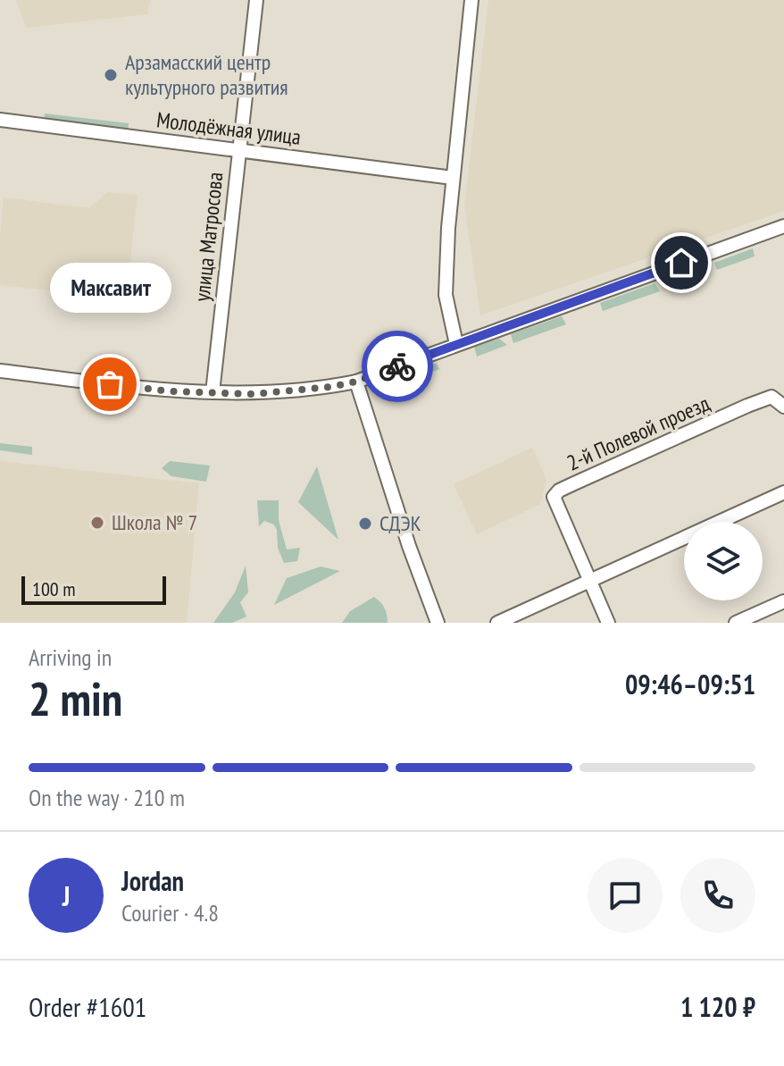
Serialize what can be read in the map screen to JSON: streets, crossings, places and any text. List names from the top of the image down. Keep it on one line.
{"streets":{"street":["Молодёжная улица","улица Матросова","2-й Полевой проезд"]},"crossings":[["Молодёжная улица","улица Матросова"]],"places":["Арзамасский центр культурного развития","Максавит","Школа № 7","СДЭК"],"scale_bar":"100 m","page":{"bubble":"Максавит","scale":"100 m","heading":["2 min","Arriving in","09:46–09:51"],"panel":["Jordan","Courier · 4.8","Order #1601","1 120 ₽"],"bar":"On the way · 210 m","round":"J"}}
